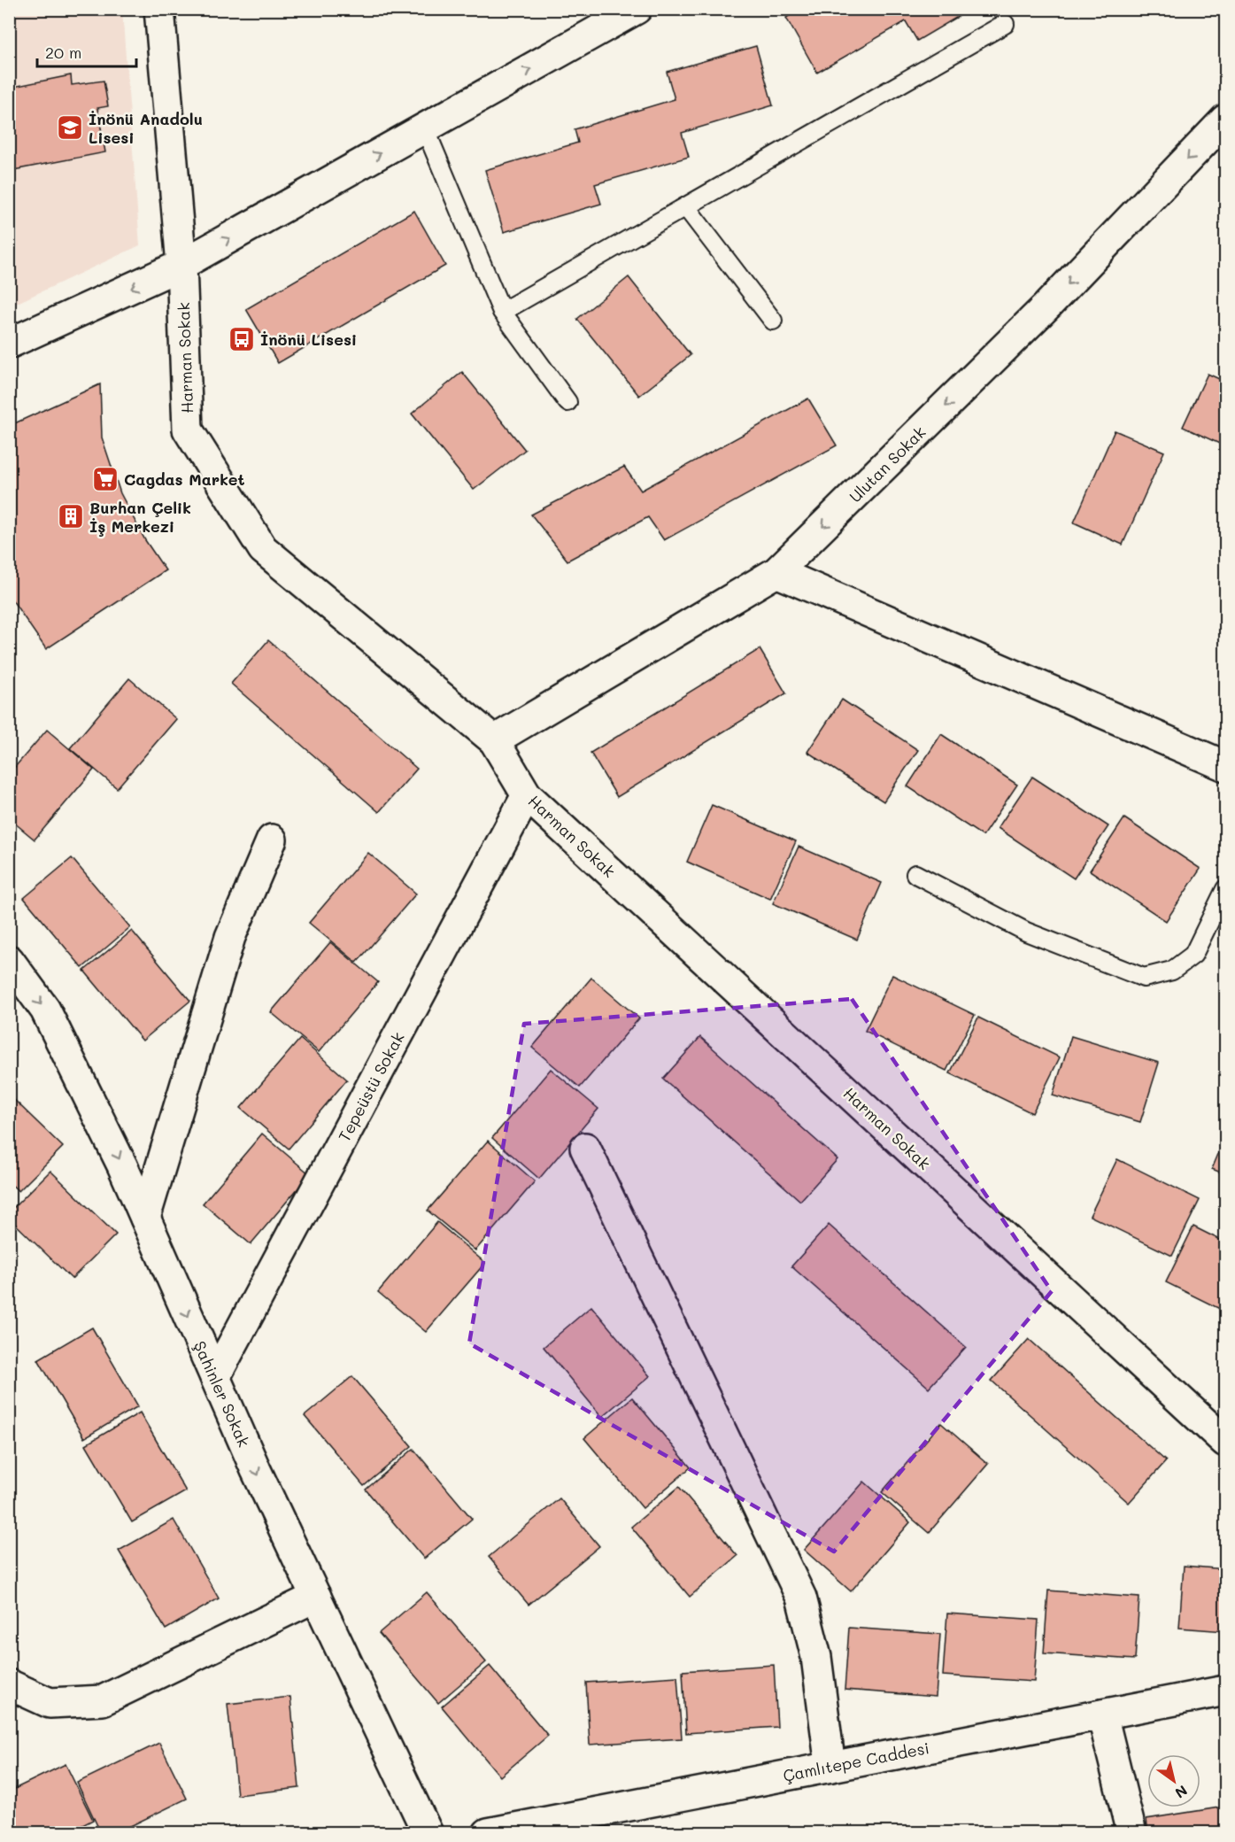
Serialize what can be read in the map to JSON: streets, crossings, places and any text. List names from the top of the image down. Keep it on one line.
{"streets":{"street":["Harman Sokak","Ulutan Sokak","Tepeüstü Sokak","Şahinler Sokak","Çamlıtepe Caddesi"]},"crossings":[["Harman Sokak","Ulutan Sokak"],["Harman Sokak","Tepeüstü Sokak"],["Tepeüstü Sokak","Şahinler Sokak"]],"one_way":["Ulutan Sokak","Şahinler Sokak"],"places":{"school or university":["İnönü Anadolu Lisesi"],"bus stop":["İnönü Lisesi"],"supermarket":["Cagdas Market"],"building":["Burhan Çelik İş Merkezi"]},"scale_bar":"20 m","north":"bottom right"}
